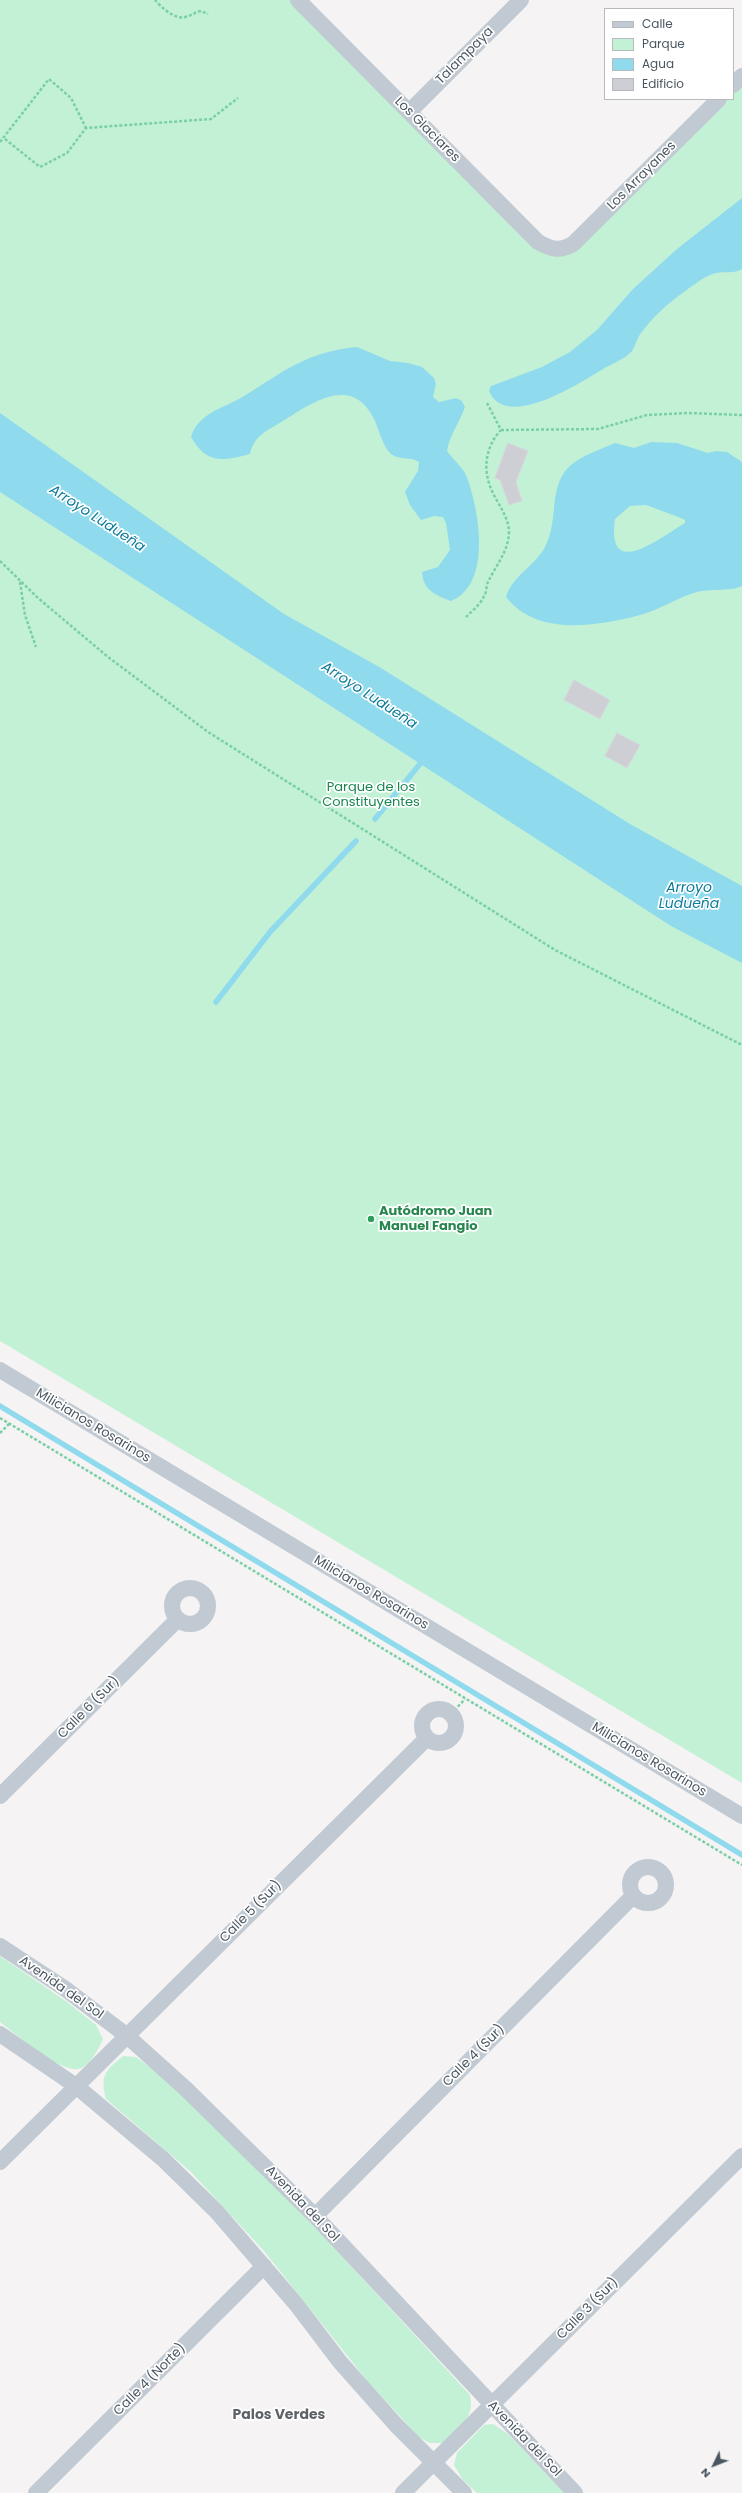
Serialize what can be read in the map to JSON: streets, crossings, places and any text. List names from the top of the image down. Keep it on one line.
{"streets":{"street":["Talampaya","Los Glaciares","Los Arrayanes","Milicianos Rosarinos","Calle 6 (Sur)","Calle 5 (Sur)","Avenida del Sol","Calle 4 (Sur)","Calle 3 (Sur)","Calle 4 (Norte)"]},"crossings":[["Talampaya","Los Glaciares"],["Los Glaciares","Los Arrayanes"],["Calle 5 (Sur)","Avenida del Sol"],["Avenida del Sol","Calle 4 (Sur)"],["Avenida del Sol","Calle 3 (Sur)"]],"districts":["Palos Verdes"],"water":["Arroyo Ludueña"],"parks":["Parque de los Constituyentes"],"places":["Autódromo Juan Manuel Fangio"],"legend":["Calle","Parque","Agua","Edificio"],"north":"bottom left"}
